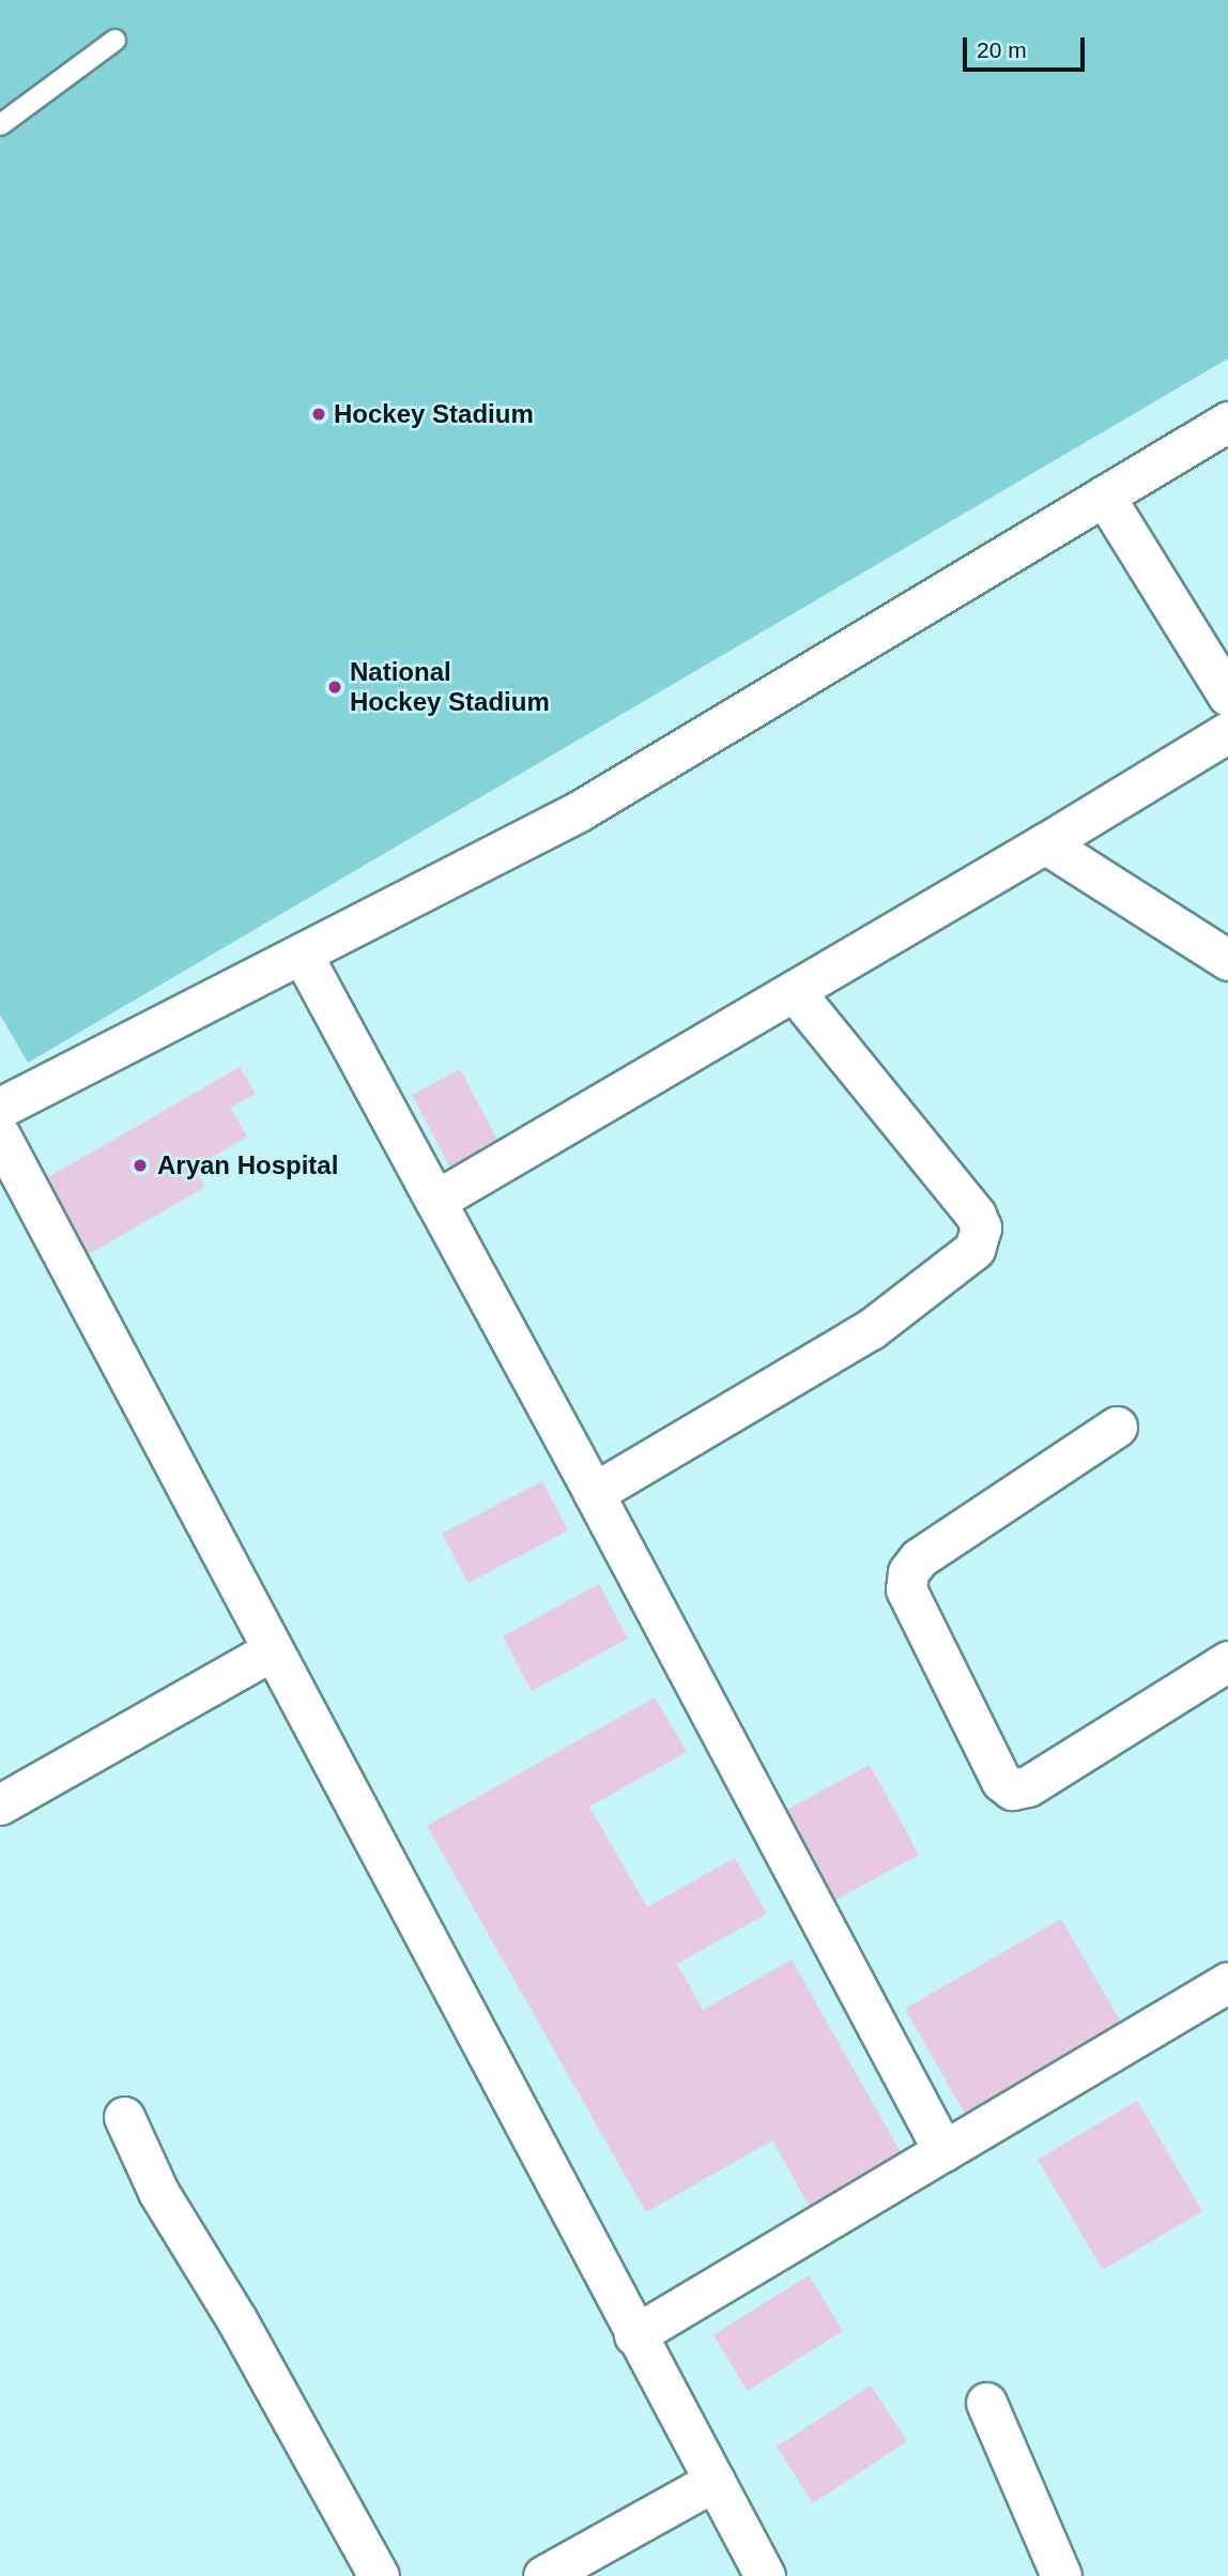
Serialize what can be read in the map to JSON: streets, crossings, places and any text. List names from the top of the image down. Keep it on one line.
{"places":["Hockey Stadium","National Hockey Stadium","Aryan Hospital"],"scale_bar":"20 m"}
